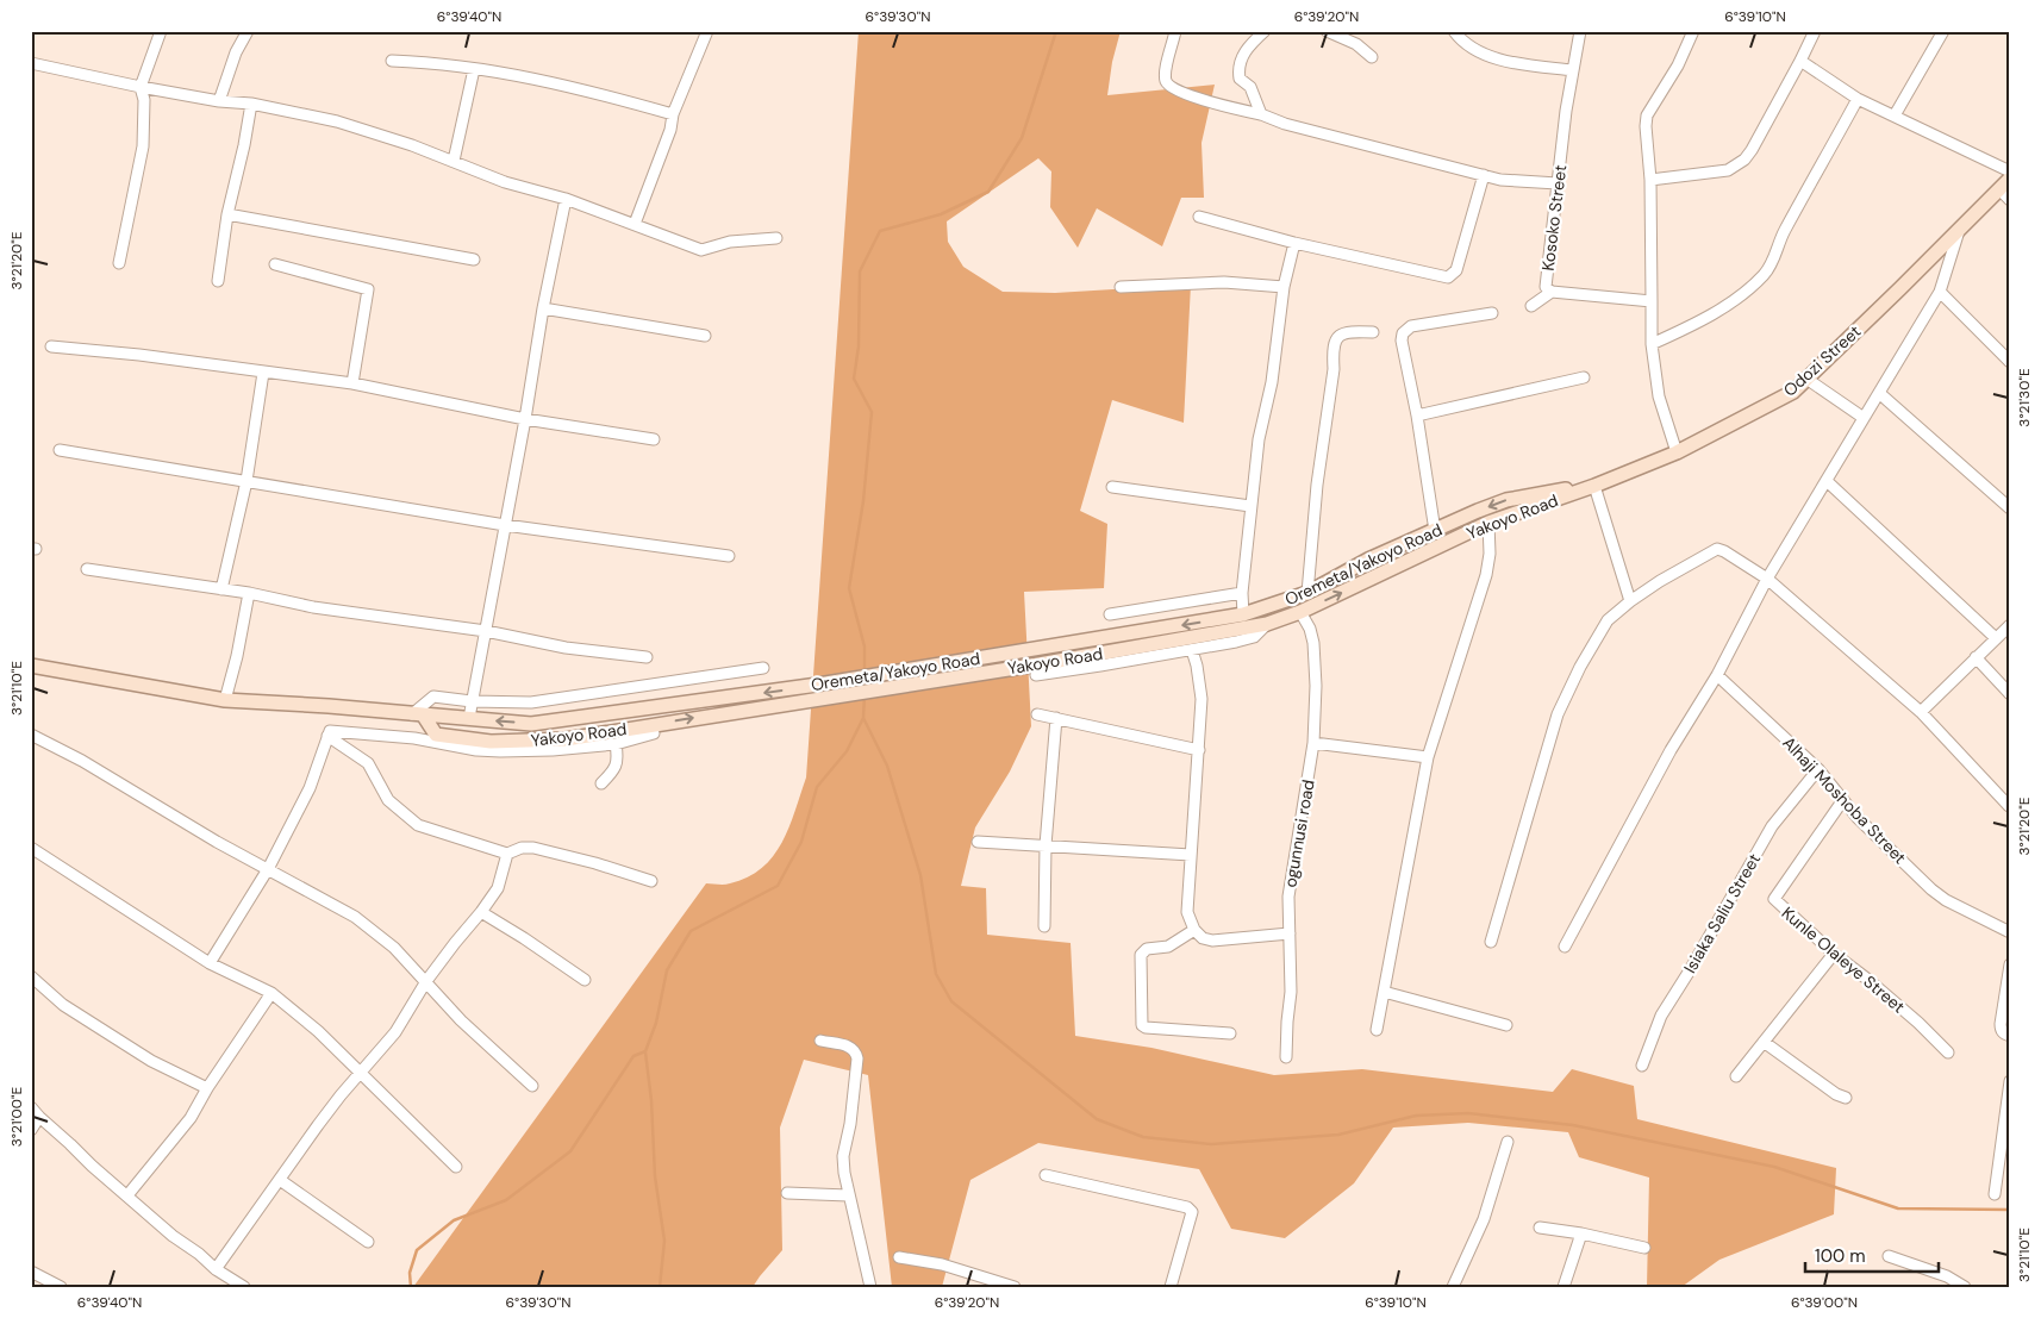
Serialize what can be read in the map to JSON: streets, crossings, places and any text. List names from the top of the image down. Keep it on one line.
{"streets":{"main road":["Odozi Street","Yakoyo Road","Oremeta/Yakoyo Road"],"street":["Kosoko Street","Alhaji Moshoba Street","ogunnusi road","Isiaka Saliu Street","Kunle Olaleye Street"]},"crossings":[["Odozi Street","Yakoyo Road"],["Odozi Street","Oremeta/Yakoyo Road"],["Yakoyo Road","Oremeta/Yakoyo Road"],["Yakoyo Road","ogunnusi road"],["Alhaji Moshoba Street","Isiaka Saliu Street"],["Alhaji Moshoba Street","Kunle Olaleye Street"]],"one_way":["Yakoyo Road","Oremeta/Yakoyo Road"],"scale_bar":"100 m","coordinates":["6°39'40\"N","6°39'30\"N","6°39'20\"N","6°39'10\"N","3°21'20\"E","3°21'30\"E","3°21'10\"E","3°21'00\"E","6°39'00\"N"]}
